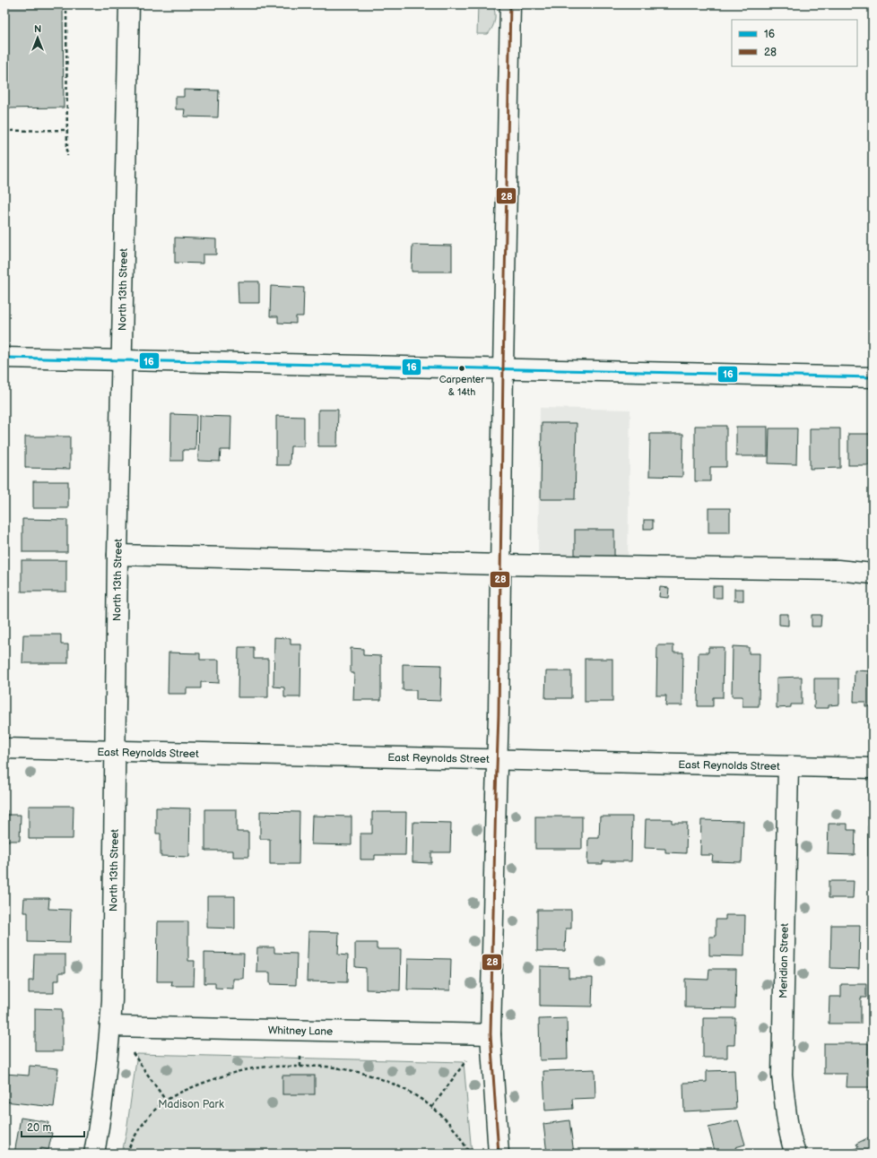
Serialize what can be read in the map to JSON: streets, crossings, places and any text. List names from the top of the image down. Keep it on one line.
{"streets":{"street":["North 13th Street","East Reynolds Street","Meridian Street","Whitney Lane"]},"crossings":[["North 13th Street","East Reynolds Street"],["North 13th Street","Whitney Lane"],["East Reynolds Street","Meridian Street"]],"parks":["Madison Park"],"places":["Carpenter & 14th"],"lines":["transit line 28","transit line 16"],"legend":["16","28"],"scale_bar":"20 m","north":"top"}
